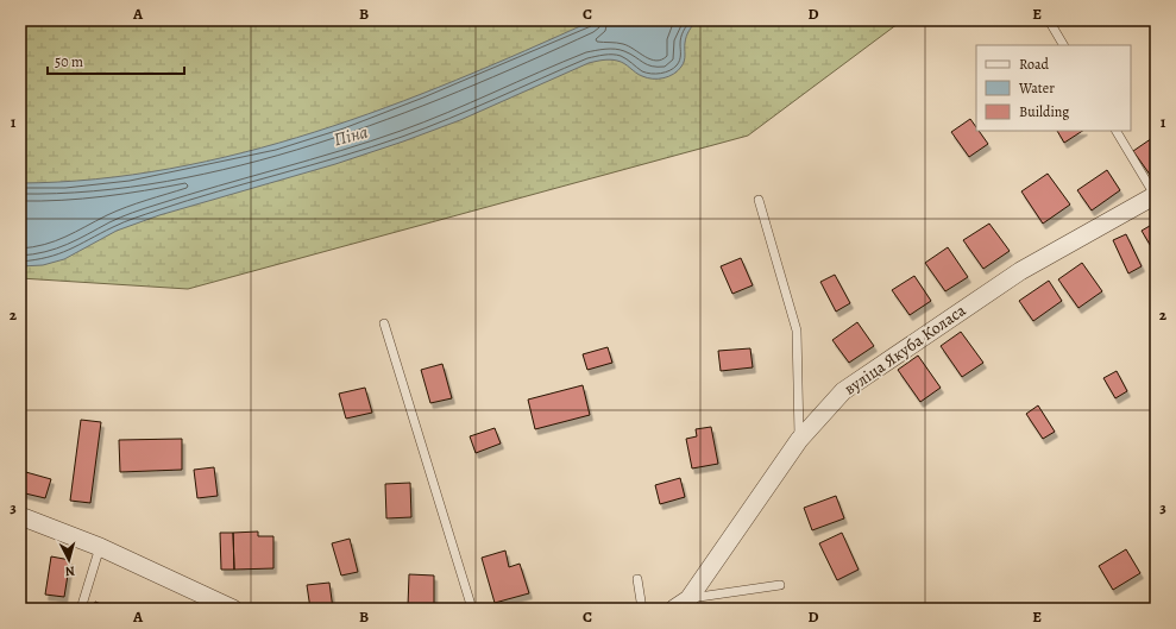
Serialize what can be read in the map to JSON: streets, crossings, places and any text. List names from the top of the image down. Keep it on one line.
{"streets":{"street":["вуліца Якуба Коласа"]},"water":["Піна"],"legend":["Road","Water","Building"],"scale_bar":"50 m","north":"bottom","grid":{"columns":["A","B","C","D","E"],"rows":["1","2","3"]}}
